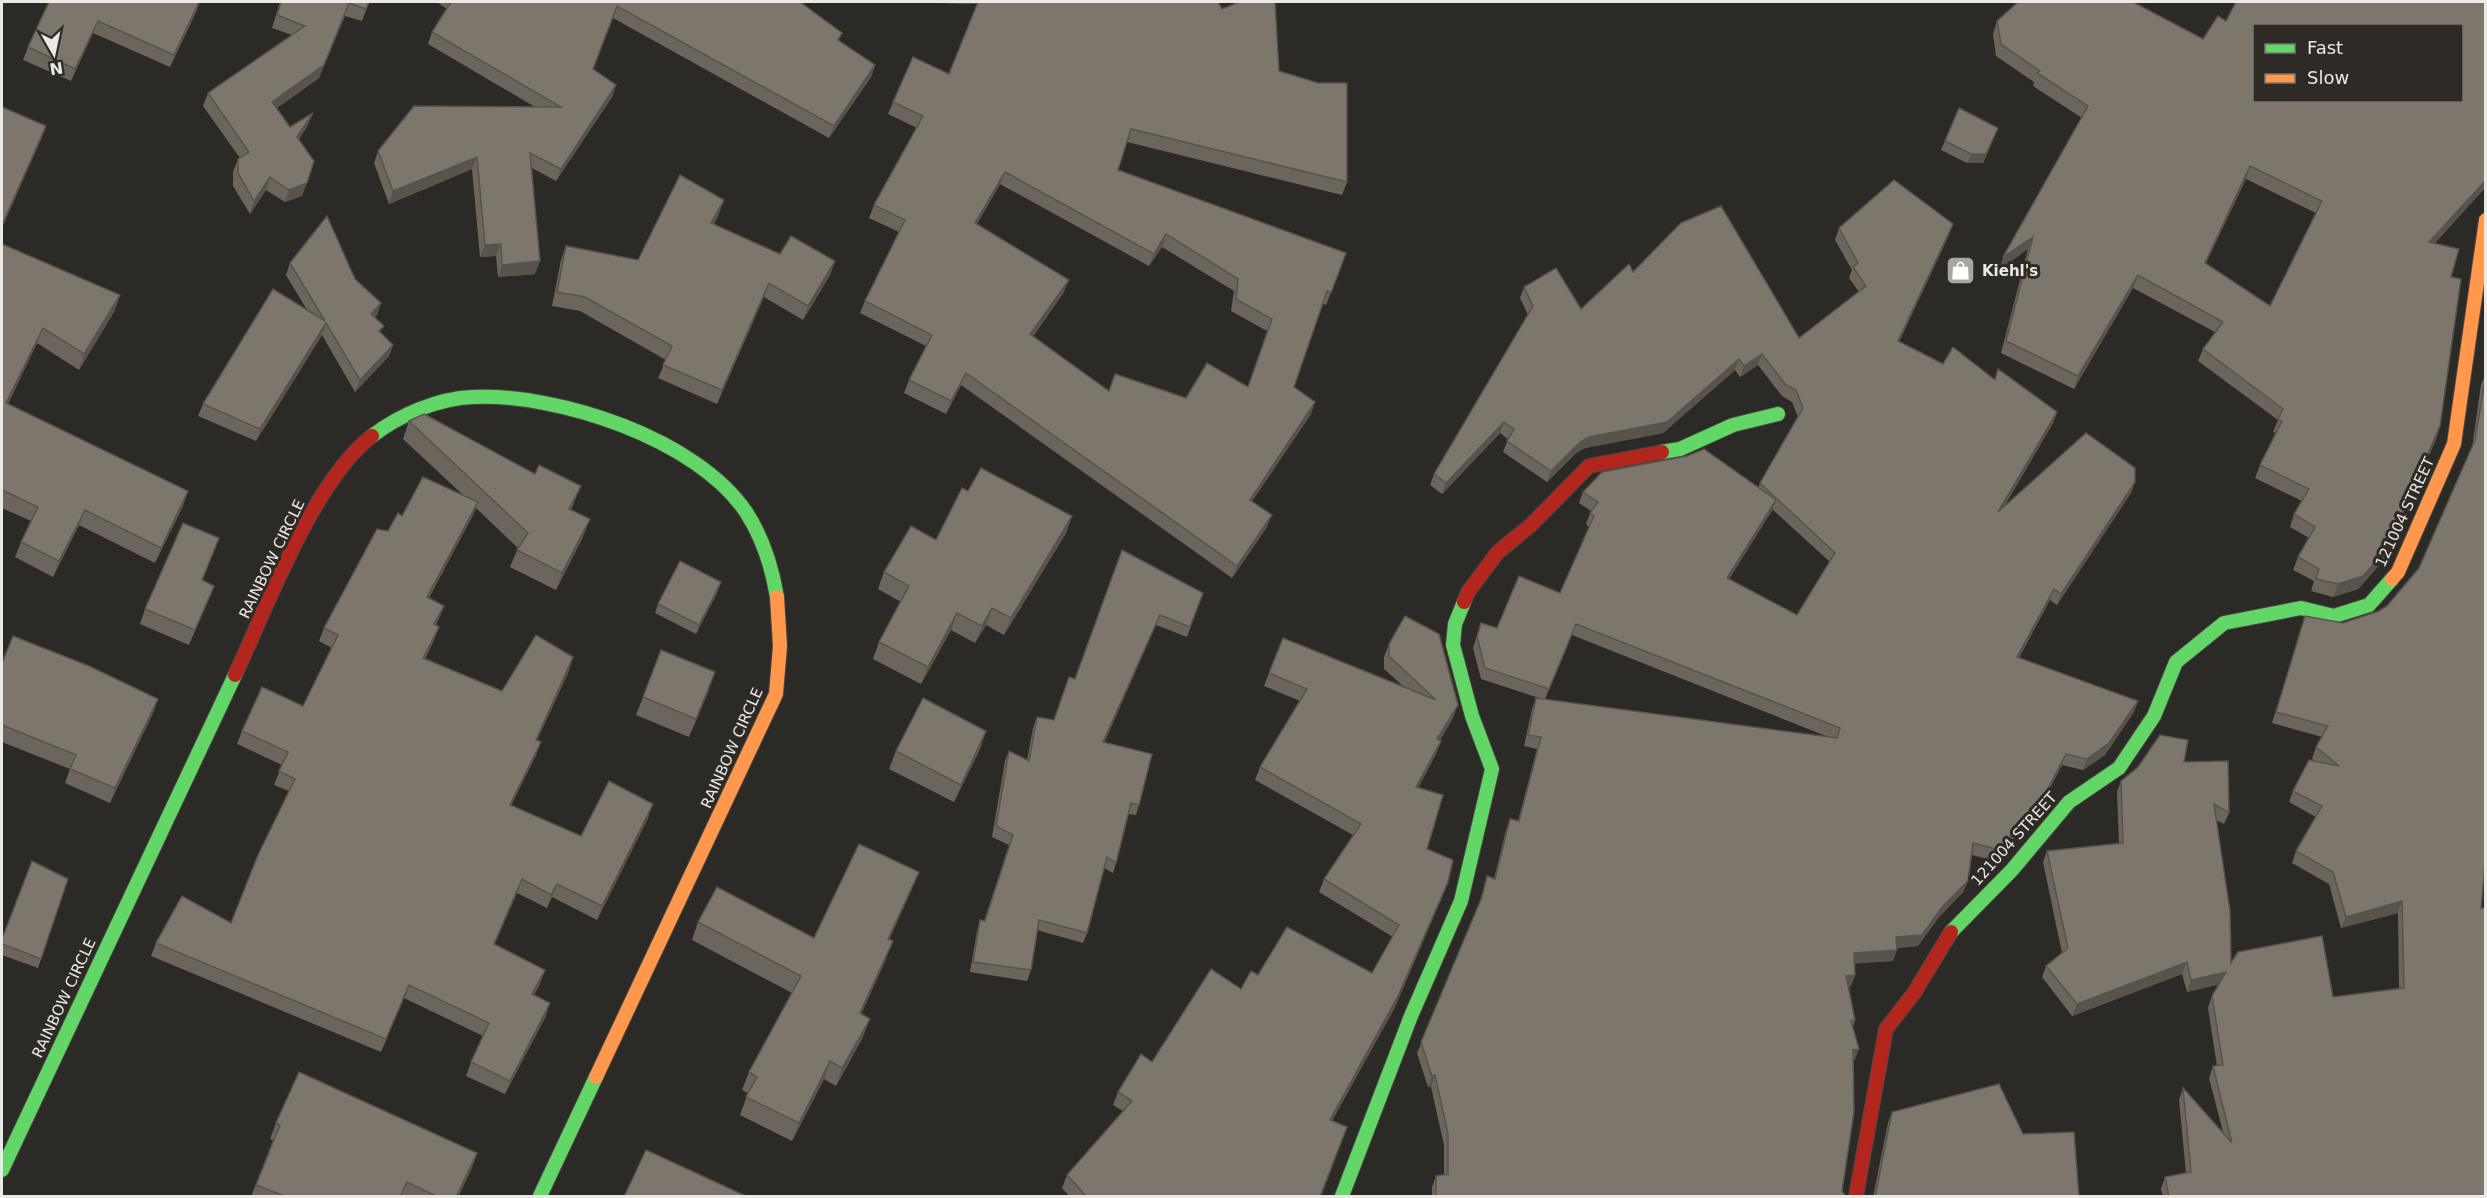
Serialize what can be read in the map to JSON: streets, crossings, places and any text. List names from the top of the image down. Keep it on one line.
{"streets":{"street":["121004 STREET","RAINBOW CIRCLE"]},"places":{"shop":["Kiehl's"]},"legend":["Fast","Slow"],"north":"bottom"}
